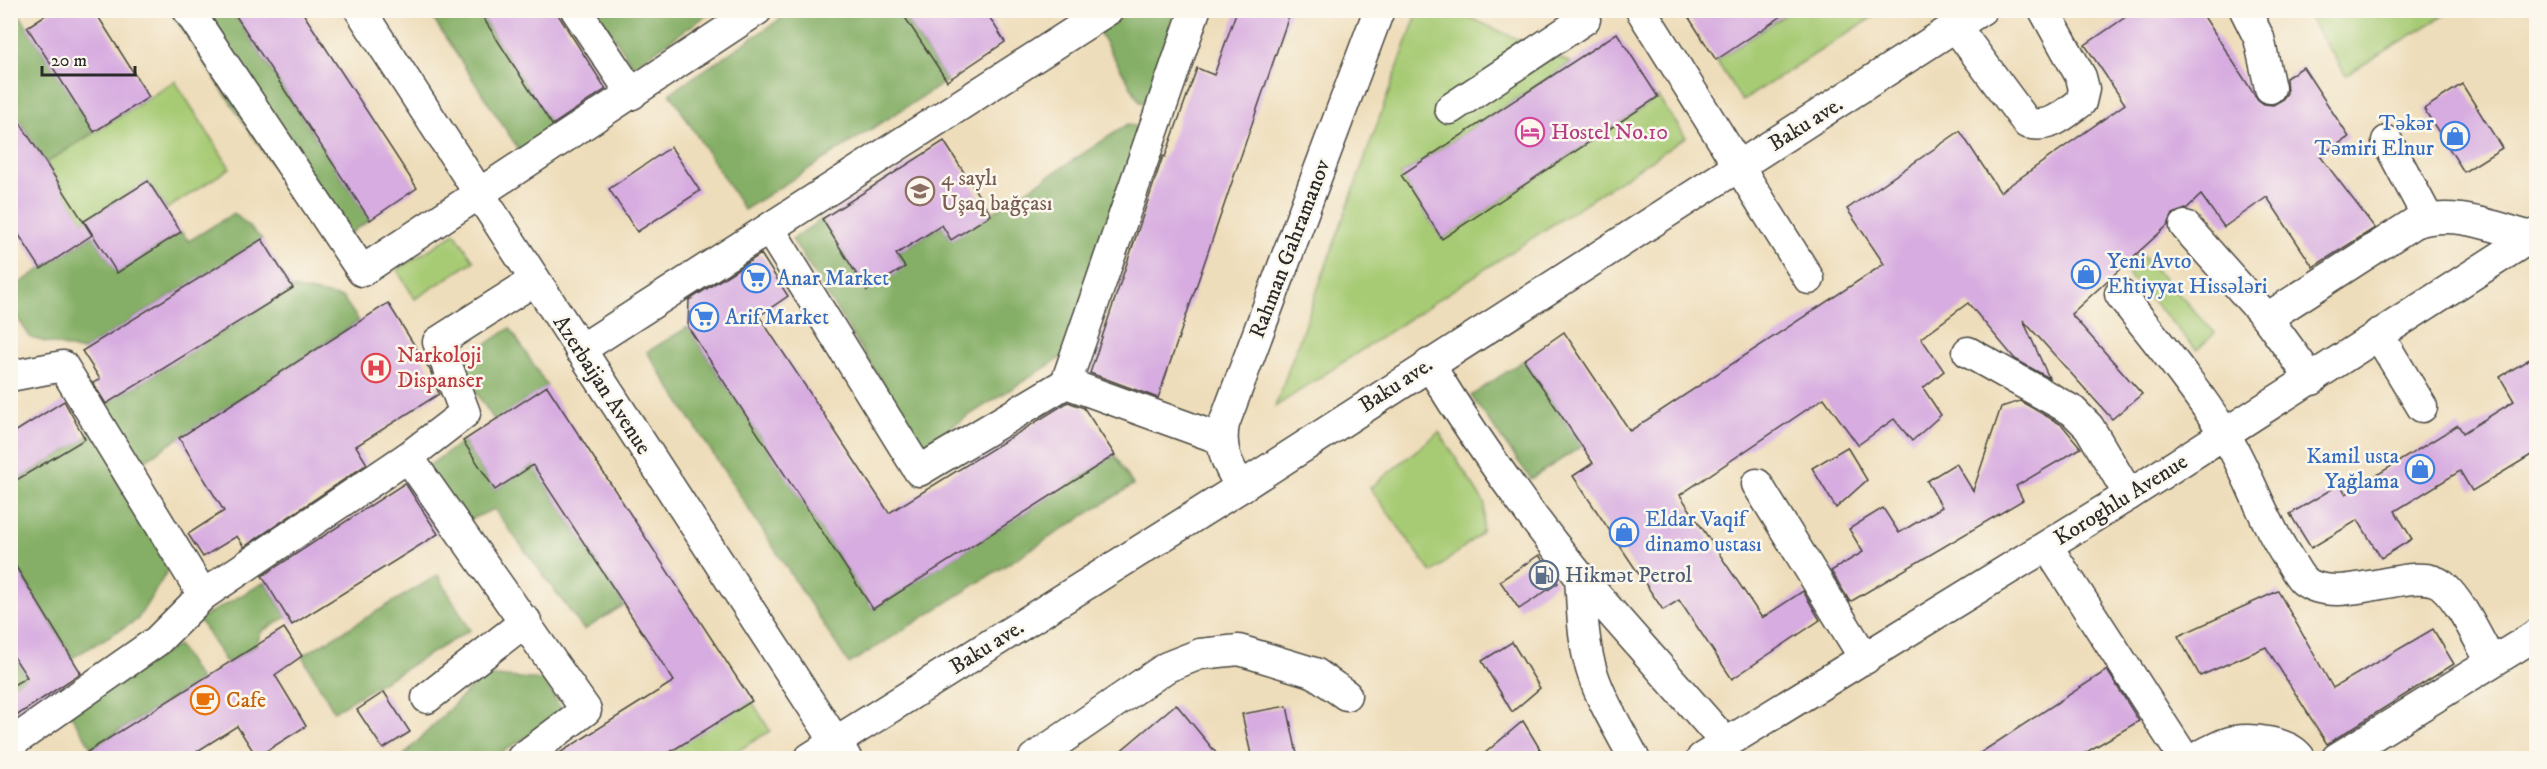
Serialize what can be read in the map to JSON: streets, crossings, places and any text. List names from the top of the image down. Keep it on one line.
{"streets":{"street":["Baku ave.","Rahman Gahramanov","Azerbaijan Avenue","Koroghlu Avenue"]},"crossings":[["Baku ave.","Azerbaijan Avenue"]],"places":{"hotel":["Hostel No.10"],"shop":["Təkər Təmiri Elnur","Yeni Avto Ehtiyyat Hissələri","Kamil usta Yağlama","Eldar Vaqif dinamo ustası"],"school or university":["4 saylı Uşaq bağçası"],"supermarket":["Anar Market","Arif Market"],"hospital":["Narkoloji Dispanser"],"fuel station":["Hikmət Petrol"],"cafe":["Cafe"]},"scale_bar":"20 m"}
